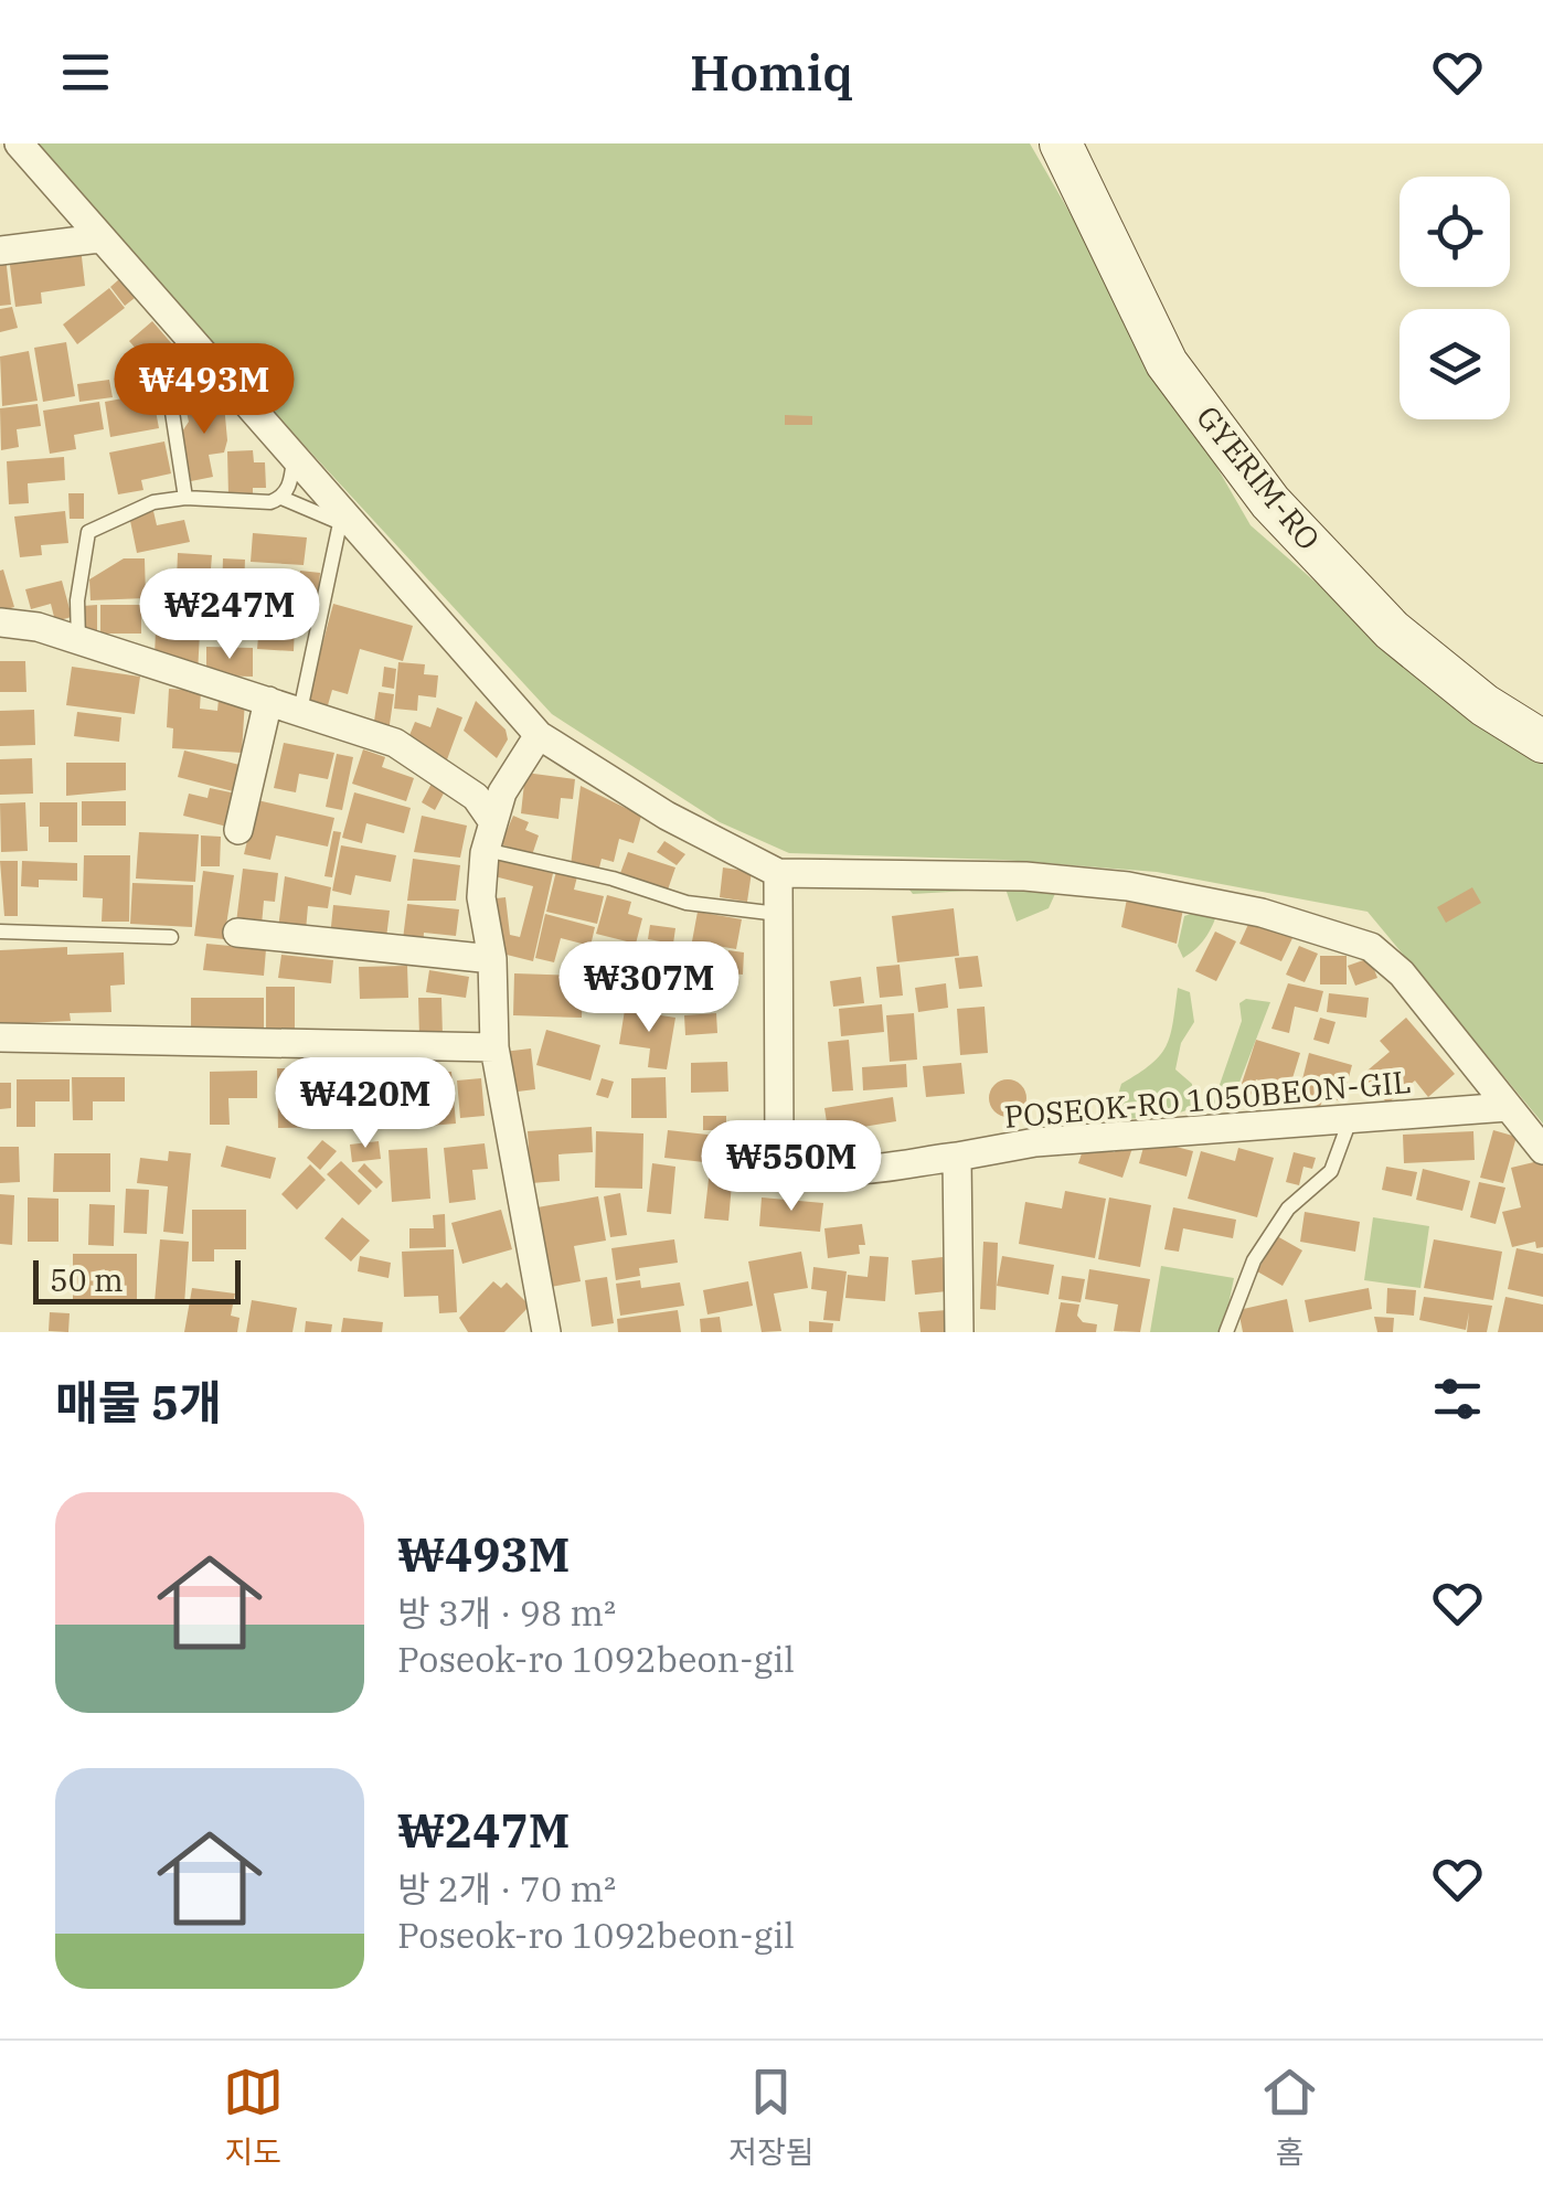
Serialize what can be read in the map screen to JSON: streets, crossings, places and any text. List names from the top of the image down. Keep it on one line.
{"streets":{"street":["GYERIM-RO","POSEOK-RO 1050BEON-GIL"]},"scale_bar":"50 m","page":{"header":"Homiq","price":["₩493M","₩247M","₩307M","₩420M","₩550M"],"scale":"50 m","heading":"매물 5개","list":[{"name":"₩493M","note":"방 3개 · 98 m² · Poseok-ro 1092beon-gil"},{"name":"₩247M","note":"방 2개 · 70 m² · Poseok-ro 1092beon-gil"}],"tabs":["지도","저장됨","홈"]}}
